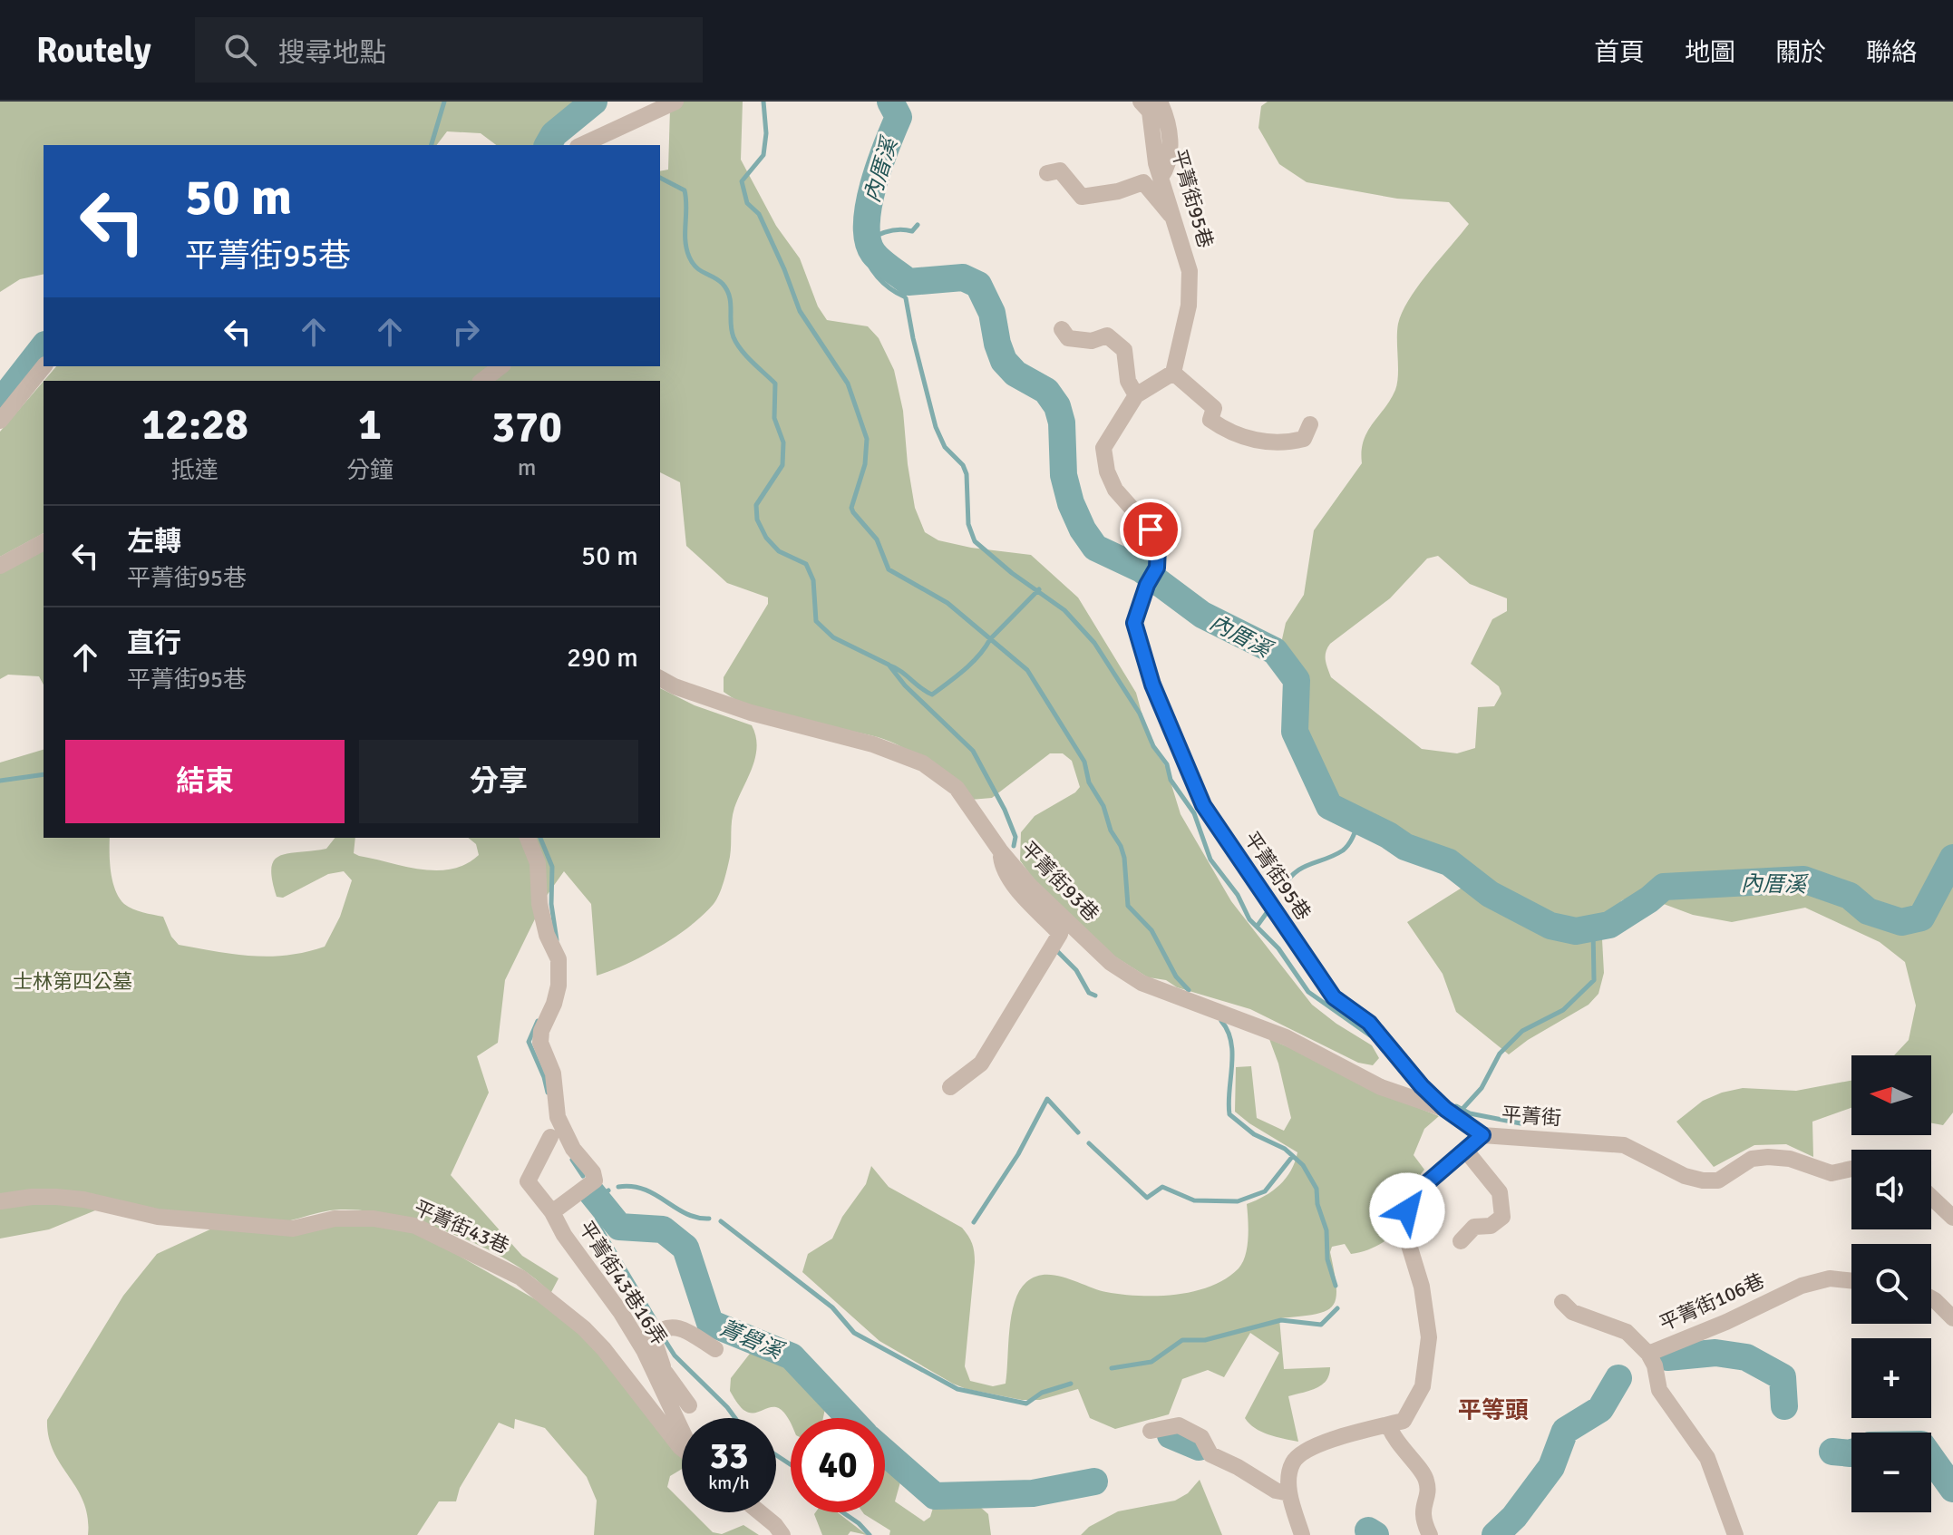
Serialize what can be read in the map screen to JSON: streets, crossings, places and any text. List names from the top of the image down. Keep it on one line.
{"streets":{"street":["平菁街95巷","平菁街93巷","平菁街","平菁街43巷","平菁街43巷16弄","平菁街106巷"]},"crossings":[["平菁街95巷","平菁街93巷"],["平菁街95巷","平菁街"]],"districts":["平等頭"],"water":["內厝溪","菁礐溪"],"parks":["士林第四公墓"],"north":"left","page":{"header":"Routely","search":"搜尋地點","nav":["首頁","地圖","關於","聯絡"],"turn":["50 m","平菁街95巷"],"eta":["12:28","抵達","1","分鐘","370","m"],"list":[{"name":"左轉","note":"平菁街95巷","value":"50 m"},{"name":"直行","note":"平菁街95巷","value":"290 m"}],"buttons":["結束","分享"],"map_buttons":["+","−"],"speed":"33 km/h","limit":"40"}}
